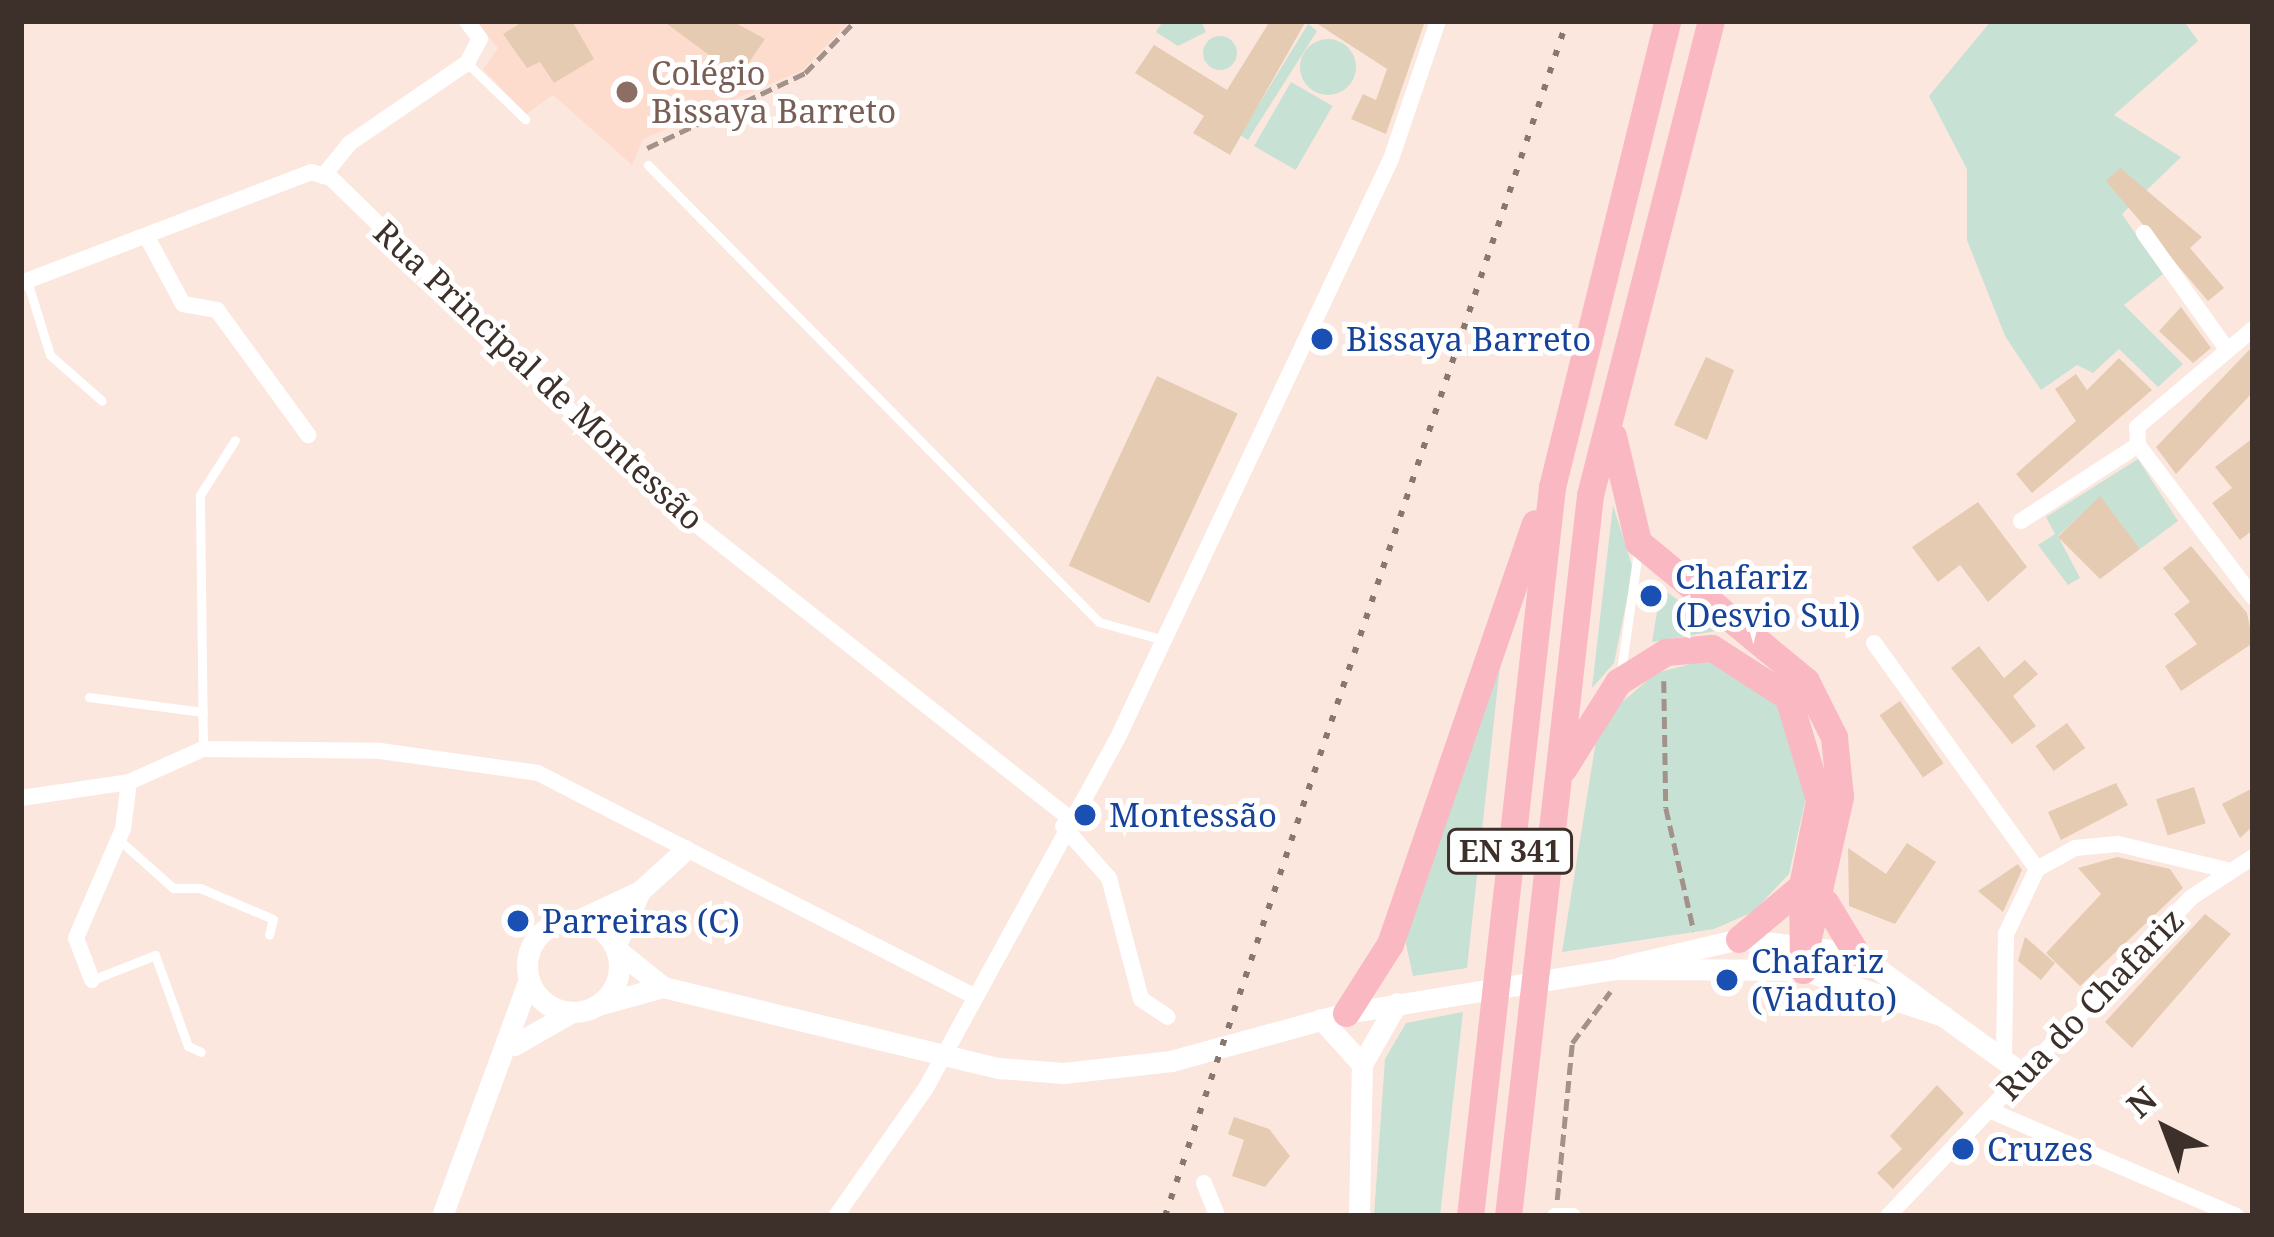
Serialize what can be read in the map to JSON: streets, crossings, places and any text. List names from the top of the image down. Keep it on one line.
{"streets":{"highway":["EN 341"],"street":["Rua Principal de Montessão","Rua do Chafariz"]},"places":["Colégio Bissaya Barreto","Bissaya Barreto","Chafariz (Desvio Sul)","Montessão","Parreiras (C)","Chafariz (Viaduto)","Cruzes"],"north":"top left"}
